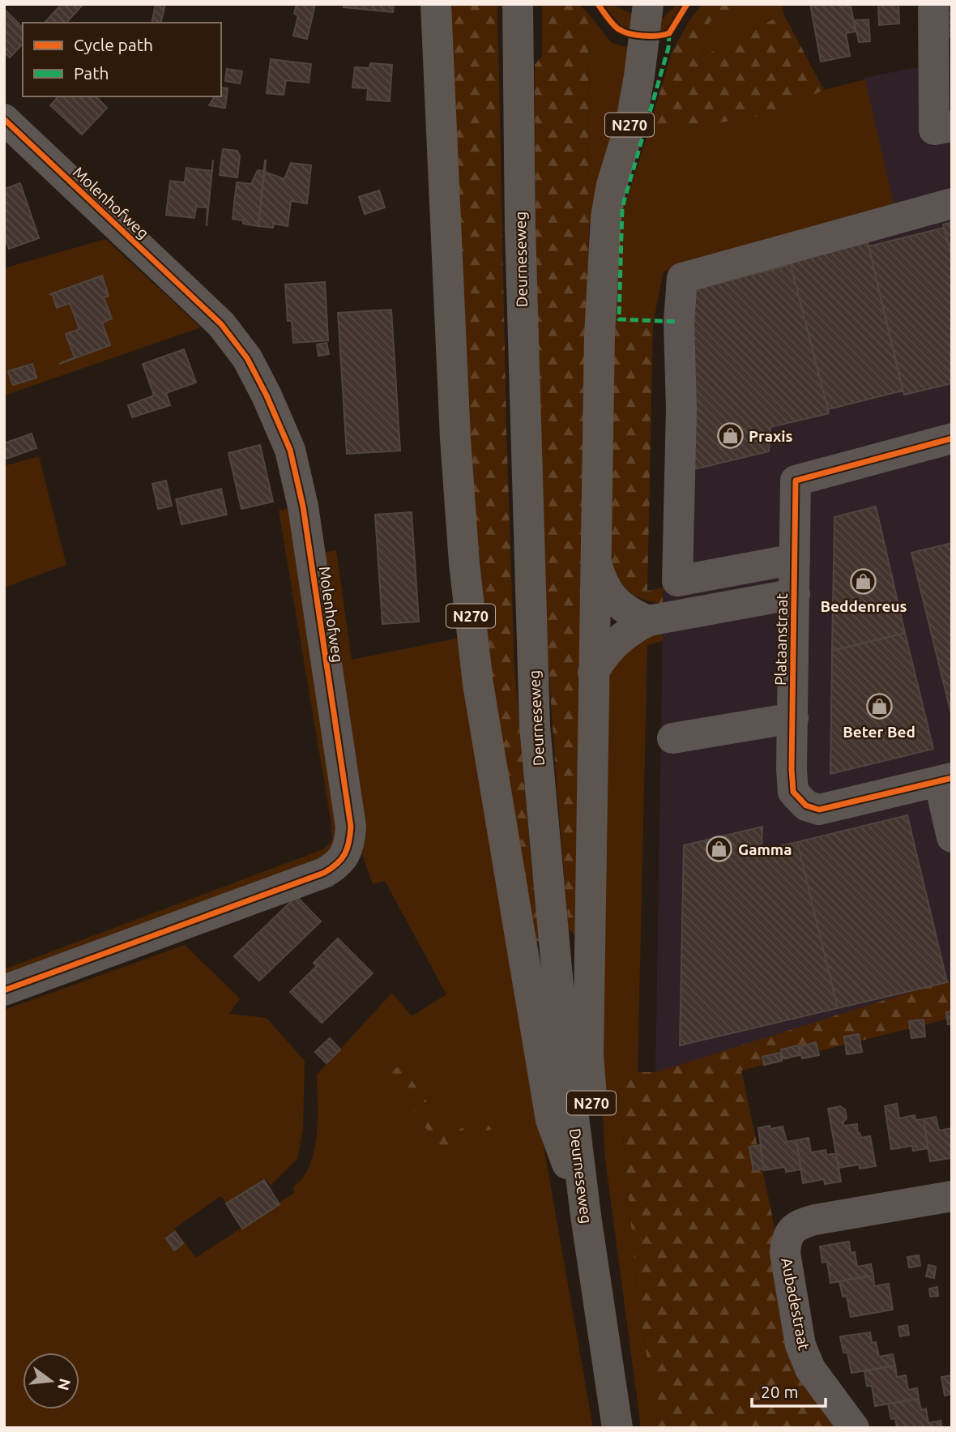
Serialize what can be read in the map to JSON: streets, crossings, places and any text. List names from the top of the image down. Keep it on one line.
{"streets":{"main road":["N270","Deurneseweg"],"street":["Molenhofweg","Plataanstraat","Aubadestraat"]},"crossings":[["N270","Deurneseweg"],["N270","Plataanstraat"]],"places":{"shop":["Praxis","Beddenreus","Beter Bed","Gamma"]},"legend":["Cycle path","Path"],"scale_bar":"20 m","north":"right"}
